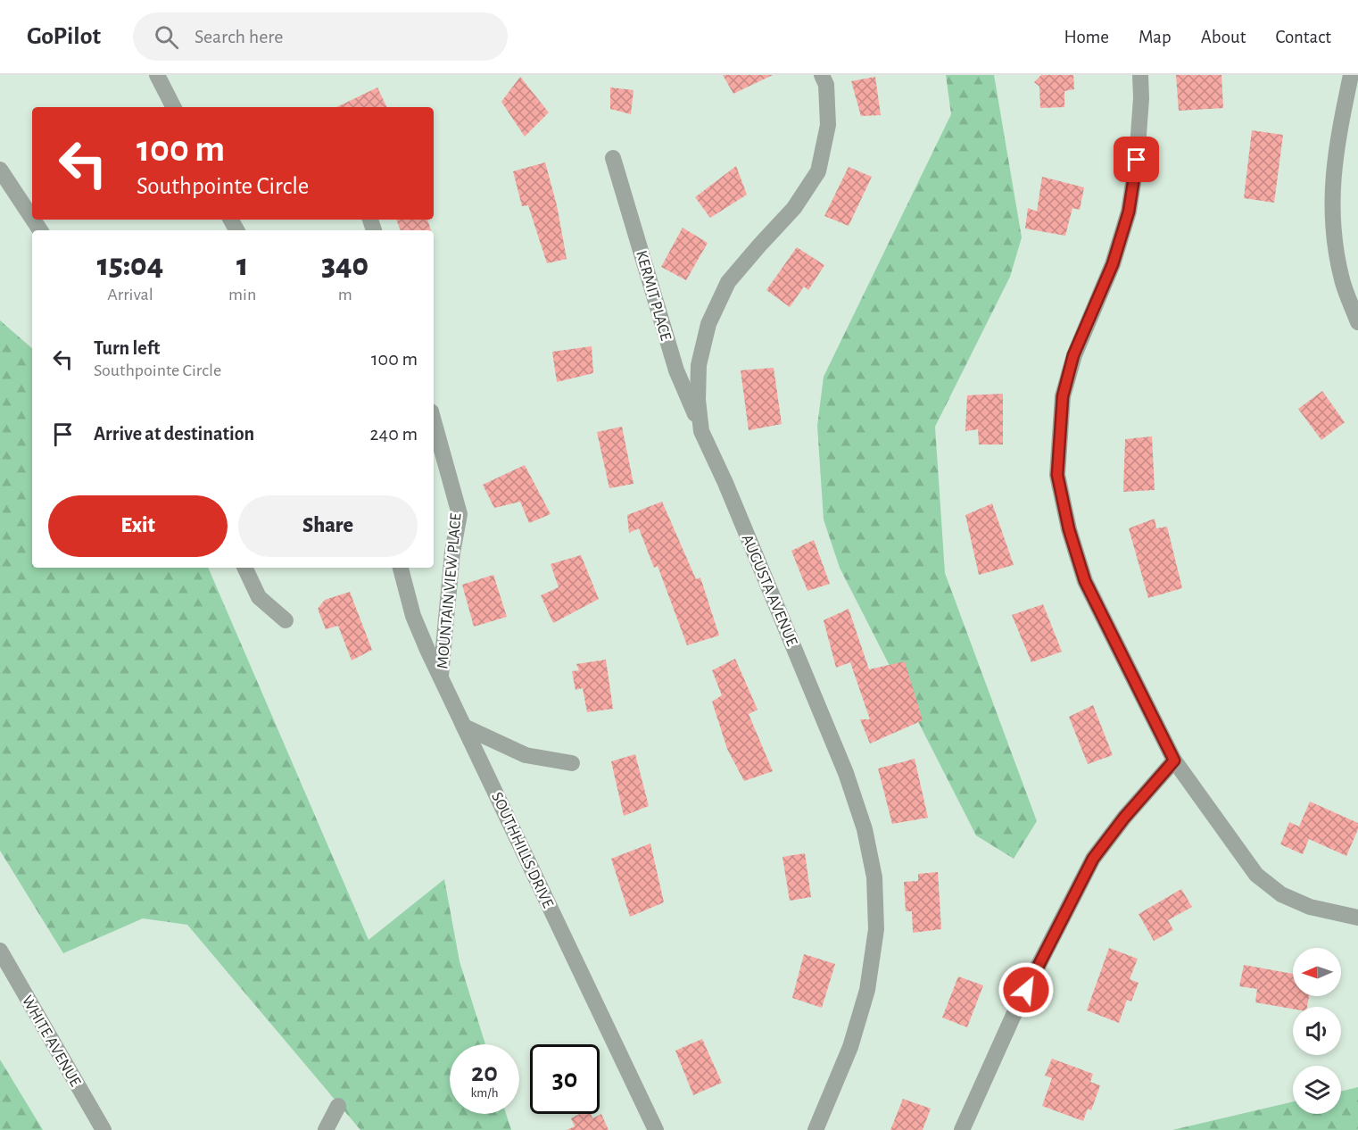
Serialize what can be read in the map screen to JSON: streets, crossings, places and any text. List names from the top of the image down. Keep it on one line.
{"streets":{"street":["KERMIT PLACE","AUGUSTA AVENUE","MOUNTAIN VIEW PLACE","SOUTHHILLS DRIVE","WHITE AVENUE"]},"crossings":[["KERMIT PLACE","AUGUSTA AVENUE"],["MOUNTAIN VIEW PLACE","SOUTHHILLS DRIVE"]],"north":"left","page":{"header":"GoPilot","search":"Search here","nav":["Home","Map","About","Contact"],"turn":["100 m","Southpointe Circle"],"eta":["15:04","Arrival","1","min","340","m"],"list":[{"name":"Turn left","note":"Southpointe Circle","value":"100 m"},{"name":"Arrive at destination","value":"240 m"}],"buttons":["Exit","Share"],"speed":"20 km/h","limit":"30"}}
